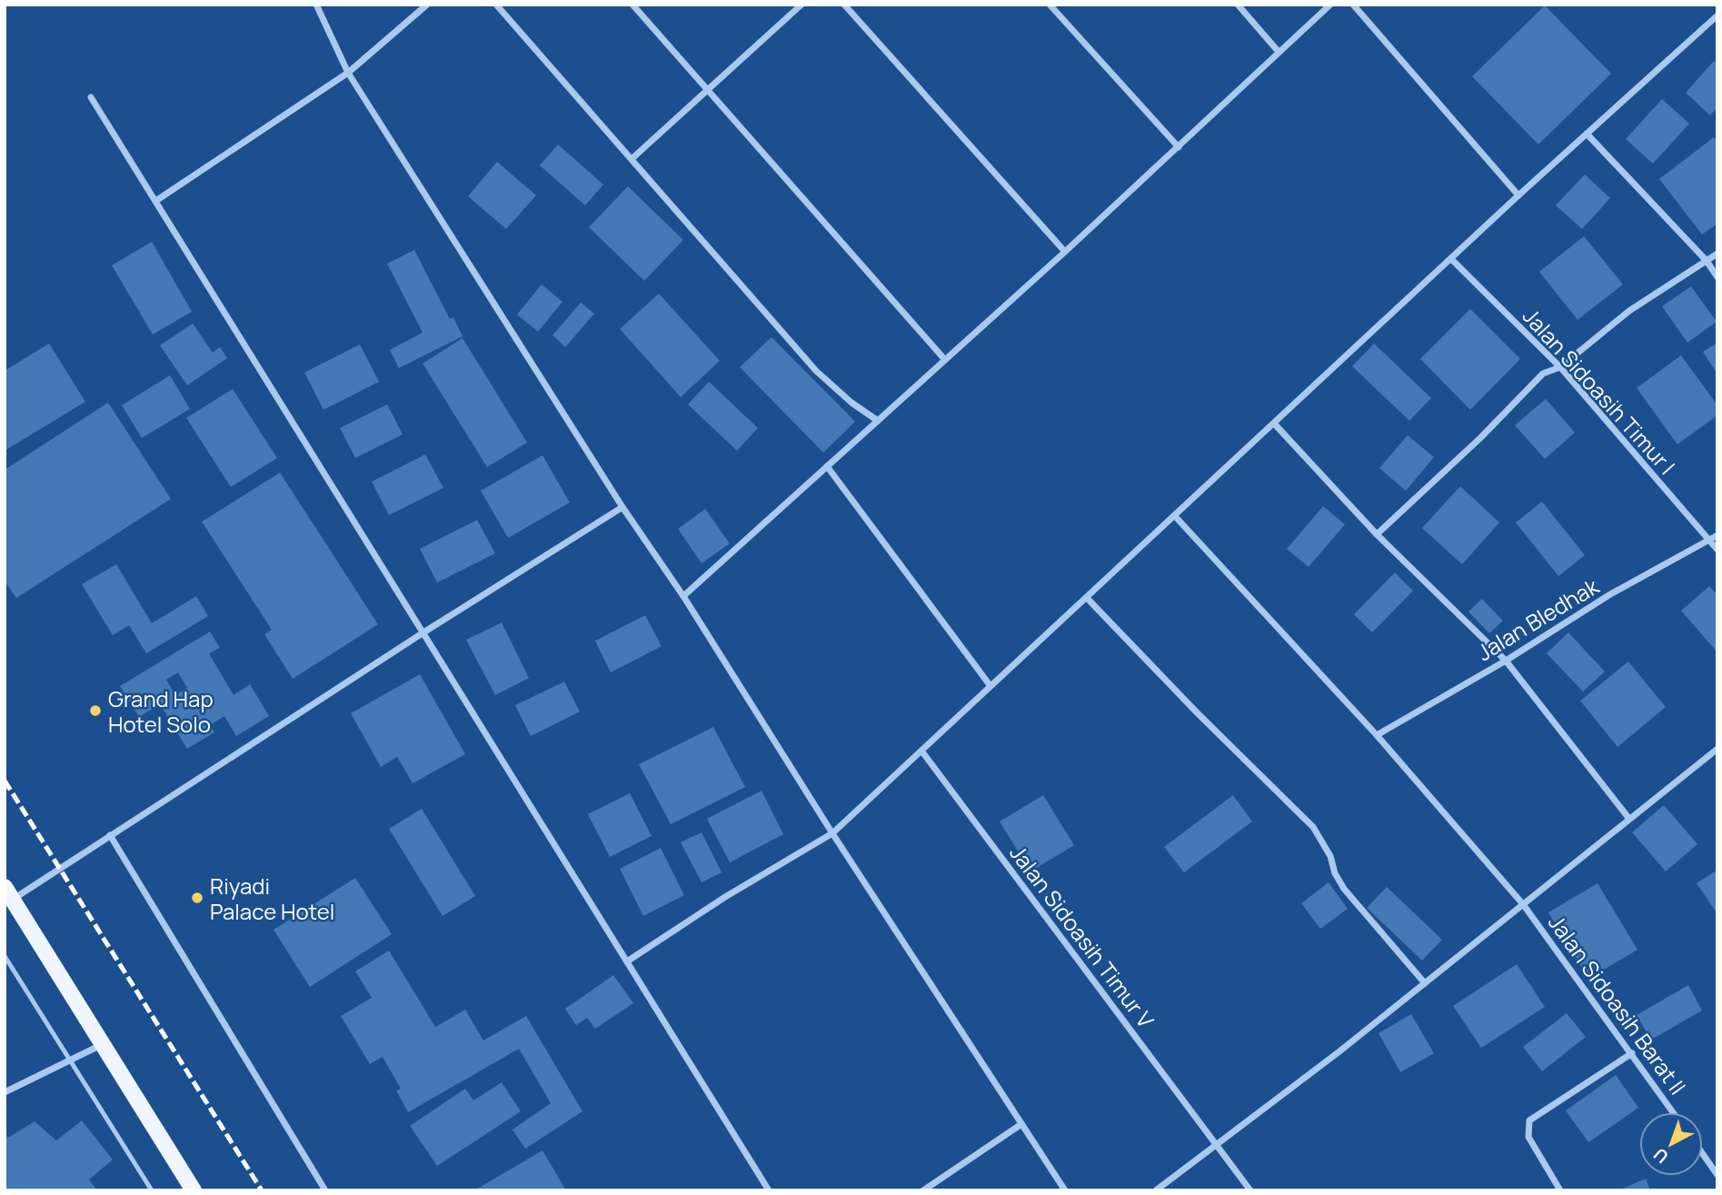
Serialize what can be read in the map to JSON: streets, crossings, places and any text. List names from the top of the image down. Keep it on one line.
{"streets":{"street":["Jalan Sidoasih Timur I","Jalan Bledhak","Jalan Sidoasih Timur V","Jalan Sidoasih Barat II"]},"crossings":[["Jalan Sidoasih Timur I","Jalan Bledhak"],["Jalan Bledhak","Jalan Sidoasih Barat II"]],"places":["Grand Hap Hotel Solo","Riyadi Palace Hotel"],"north":"bottom left"}
